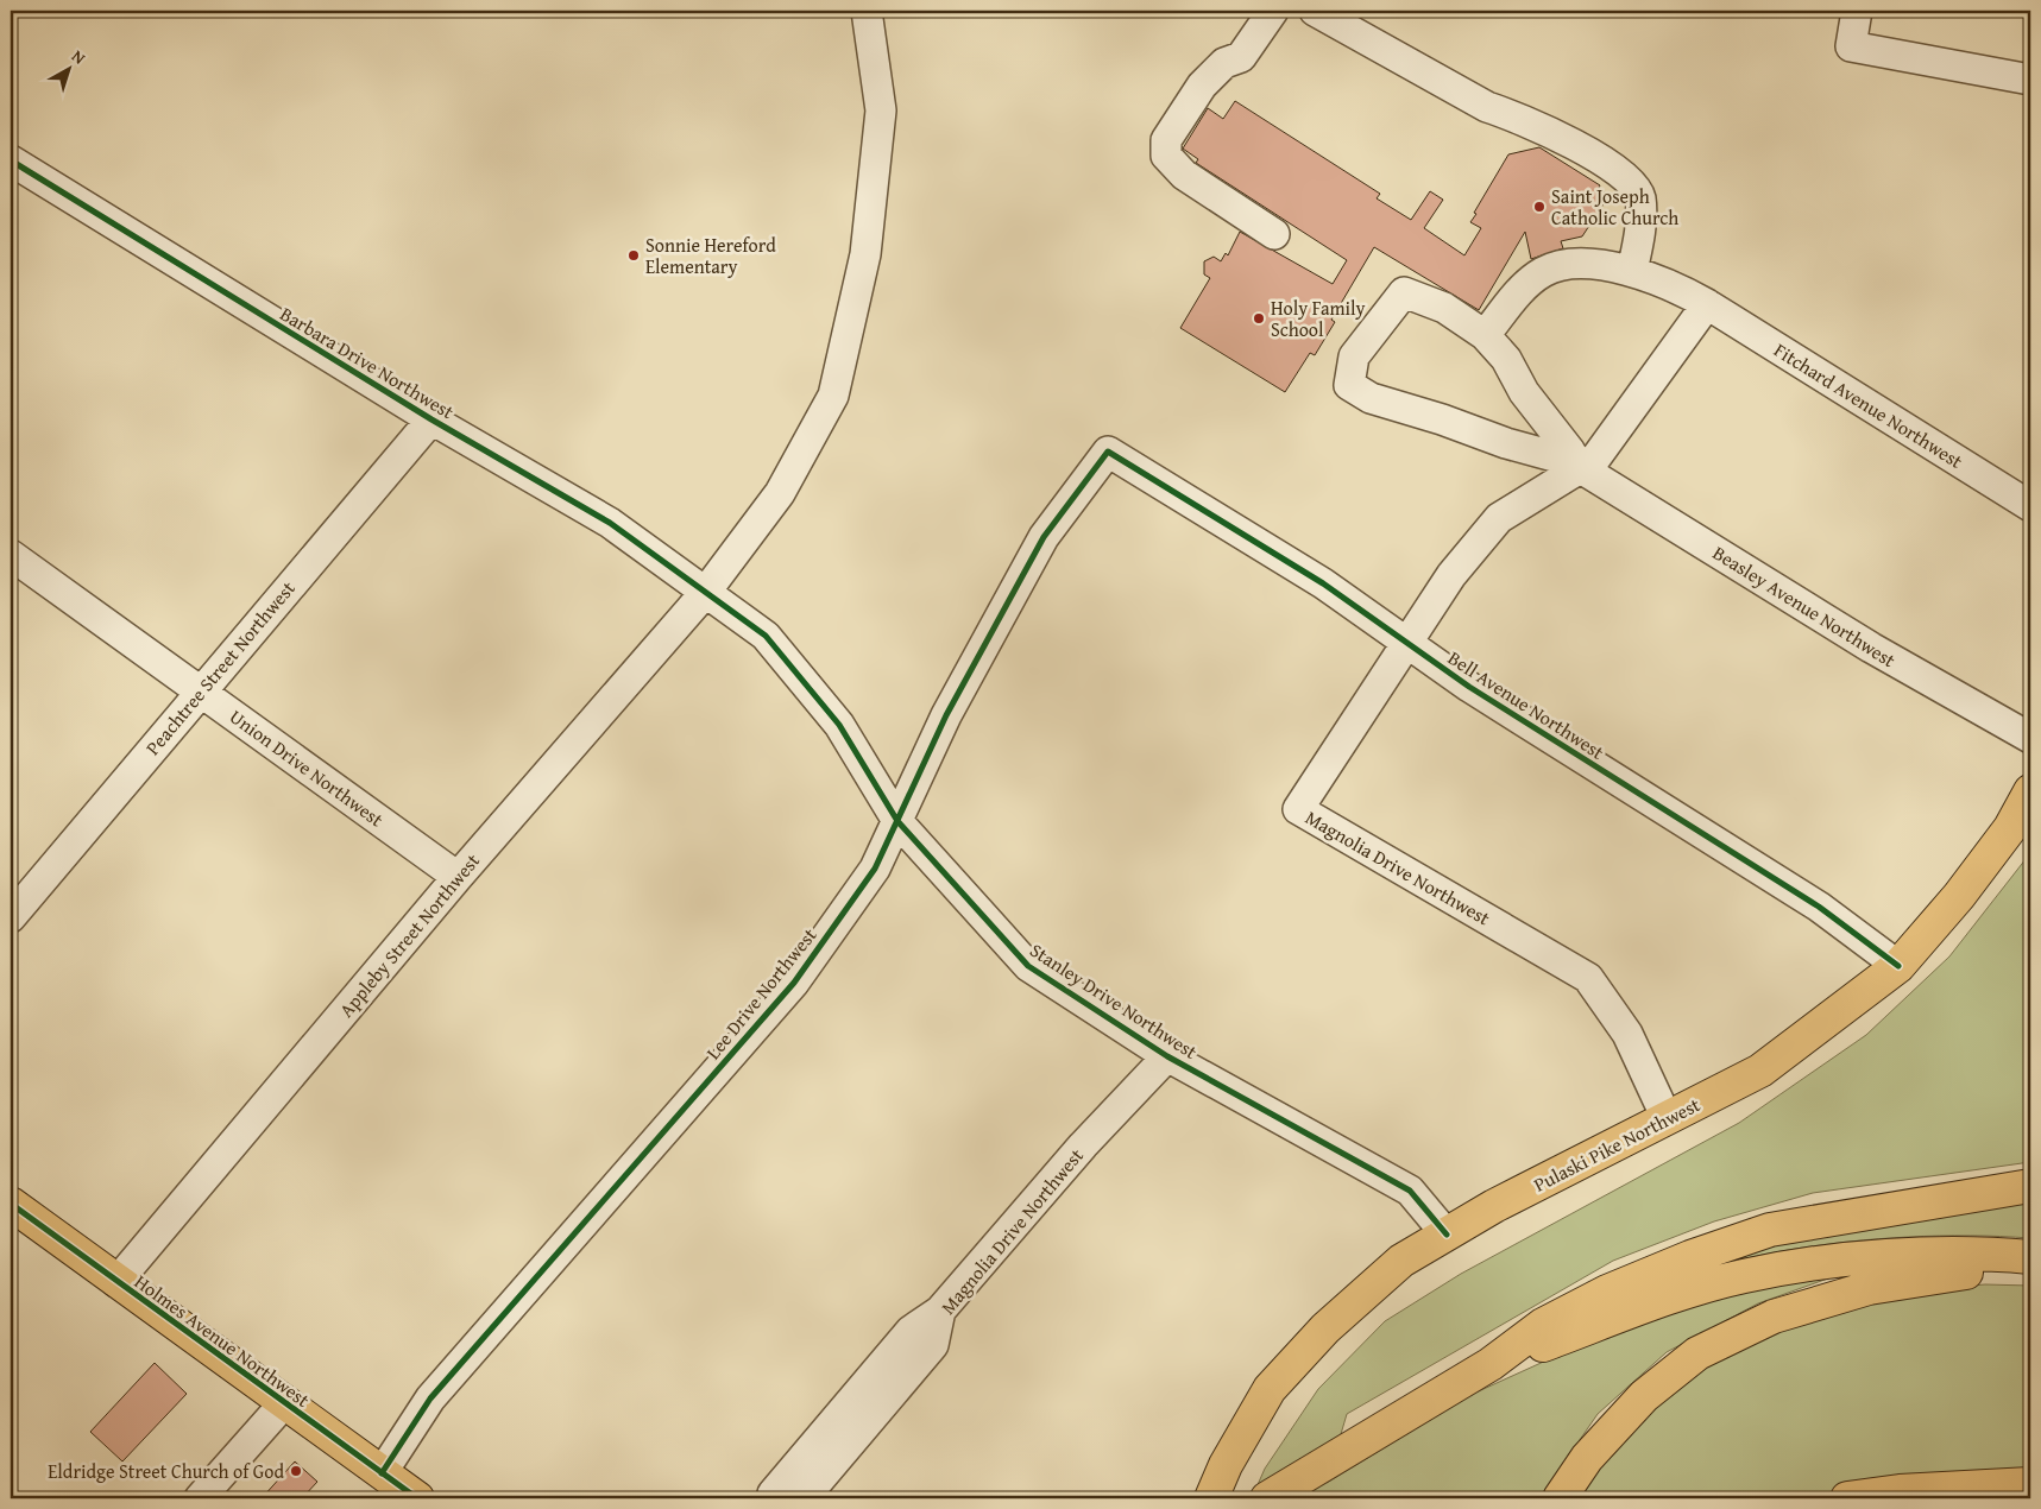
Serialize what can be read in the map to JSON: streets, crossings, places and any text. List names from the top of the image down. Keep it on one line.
{"streets":{"main road":["Pulaski Pike Northwest","Holmes Avenue Northwest"],"street":["Barbara Drive Northwest","Fitchard Avenue Northwest","Beasley Avenue Northwest","Peachtree Street Northwest","Bell Avenue Northwest","Union Drive Northwest","Magnolia Drive Northwest","Appleby Street Northwest","Lee Drive Northwest","Stanley Drive Northwest"]},"crossings":[["Barbara Drive Northwest","Peachtree Street Northwest"],["Barbara Drive Northwest","Appleby Street Northwest"],["Barbara Drive Northwest","Stanley Drive Northwest"],["Fitchard Avenue Northwest","Magnolia Drive Northwest"],["Beasley Avenue Northwest","Magnolia Drive Northwest"],["Peachtree Street Northwest","Union Drive Northwest"],["Bell Avenue Northwest","Magnolia Drive Northwest"],["Bell Avenue Northwest","Lee Drive Northwest"],["Bell Avenue Northwest","Pulaski Pike Northwest"],["Union Drive Northwest","Appleby Street Northwest"],["Magnolia Drive Northwest","Stanley Drive Northwest"],["Magnolia Drive Northwest","Pulaski Pike Northwest"],["Appleby Street Northwest","Stanley Drive Northwest"],["Appleby Street Northwest","Holmes Avenue Northwest"],["Lee Drive Northwest","Stanley Drive Northwest"],["Lee Drive Northwest","Holmes Avenue Northwest"],["Stanley Drive Northwest","Pulaski Pike Northwest"]],"places":["Saint Joseph Catholic Church","Sonnie Hereford Elementary","Holy Family School","Eldridge Street Church of God"],"north":"top right"}
